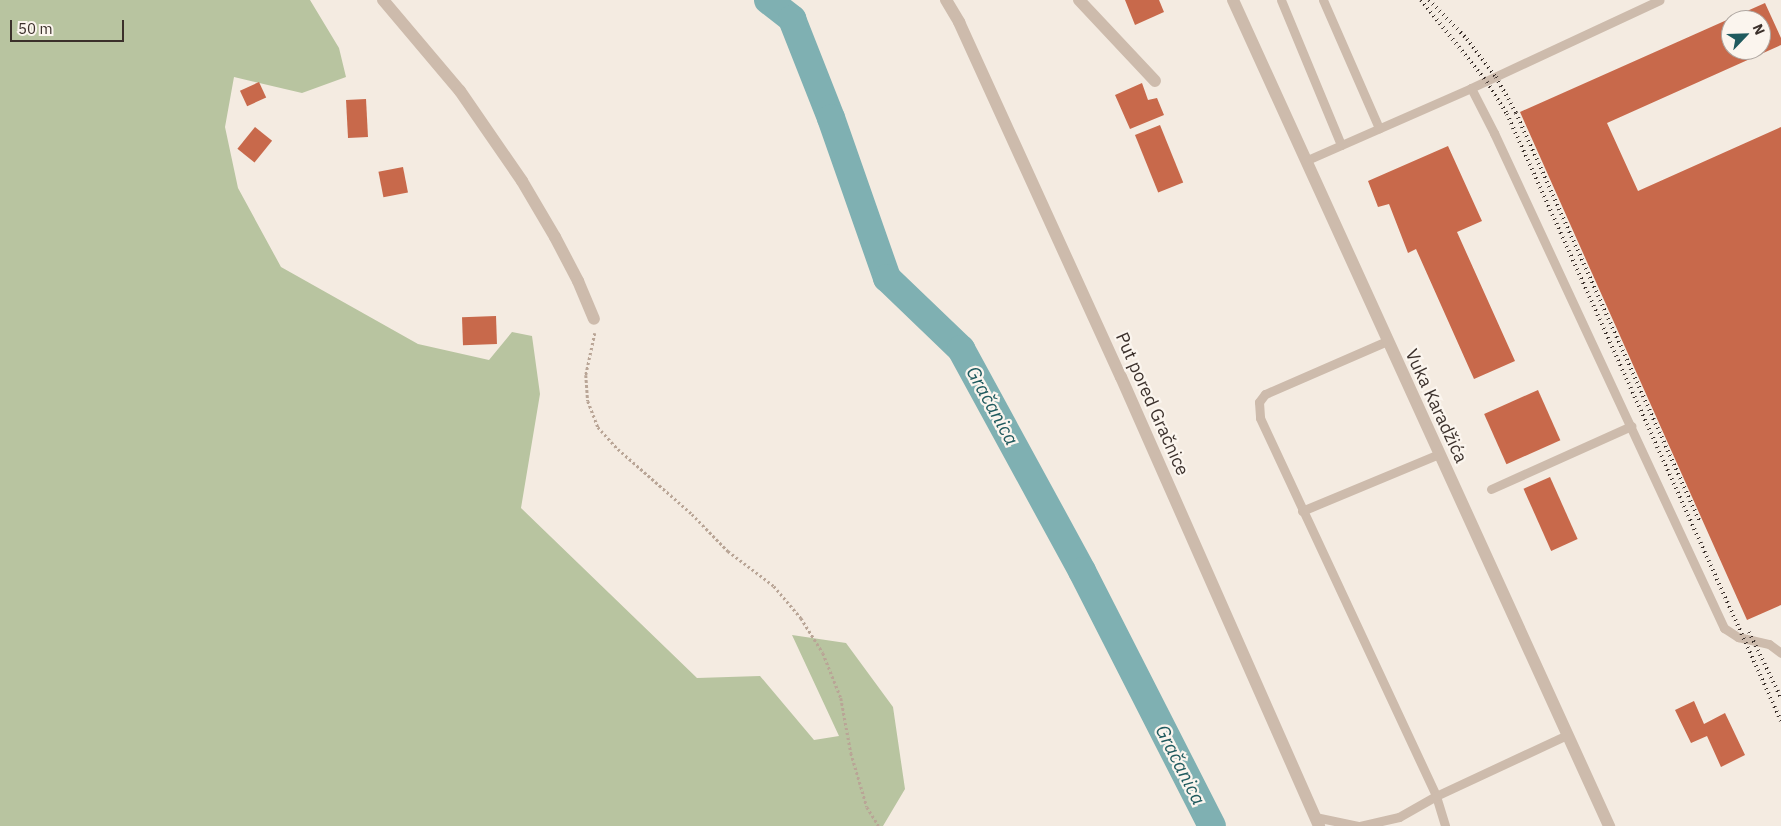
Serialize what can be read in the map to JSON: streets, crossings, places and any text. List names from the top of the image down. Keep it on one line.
{"streets":{"street":["Put pored Gračnice","Vuka Karadžića"]},"water":["Gračanica"],"scale_bar":"50 m","north":"top right"}
